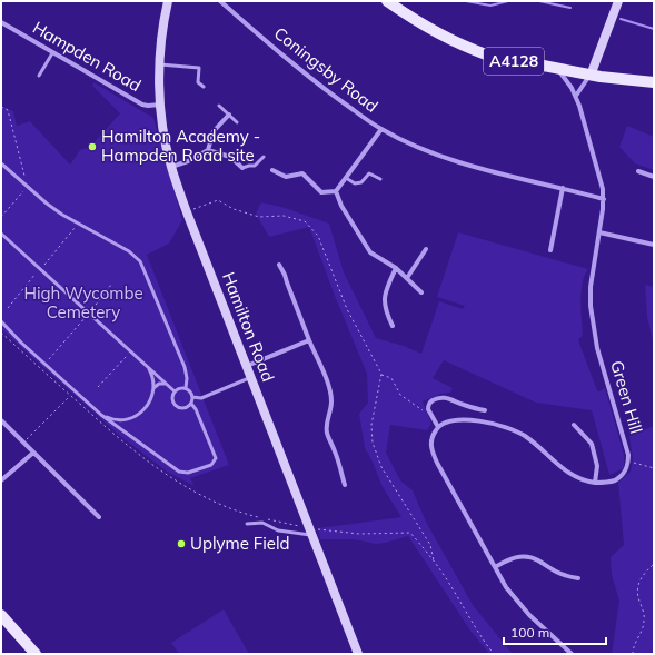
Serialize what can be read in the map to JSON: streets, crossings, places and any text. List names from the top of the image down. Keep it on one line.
{"streets":{"main road":["A4128"],"street":["Hampden Road","Coningsby Road","Hamilton Road","Green Hill"]},"crossings":[["Hampden Road","Hamilton Road"],["A4128","Green Hill"],["Coningsby Road","Green Hill"]],"parks":["High Wycombe Cemetery"],"places":["Hamilton Academy - Hampden Road site","Uplyme Field"],"scale_bar":"100 m"}
